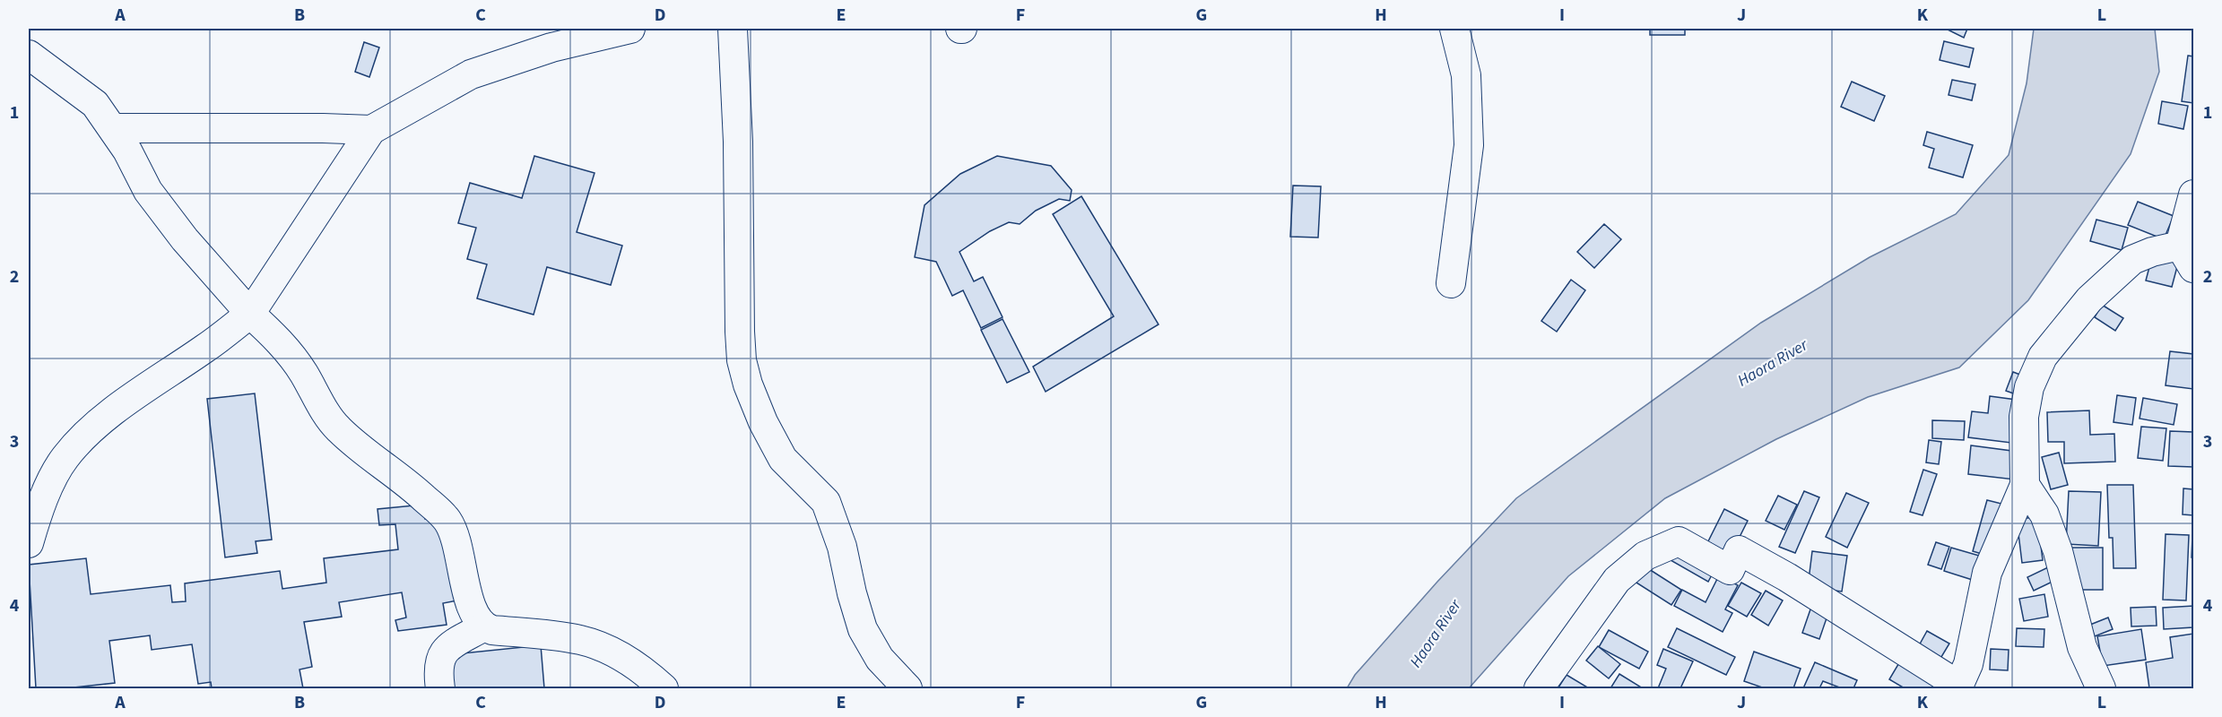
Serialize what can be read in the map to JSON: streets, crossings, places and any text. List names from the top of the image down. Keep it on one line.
{"water":["Haora River"],"grid":{"columns":["A","B","C","D","E","F","G","H","I","J","K","L"],"rows":["1","2","3","4"]}}
